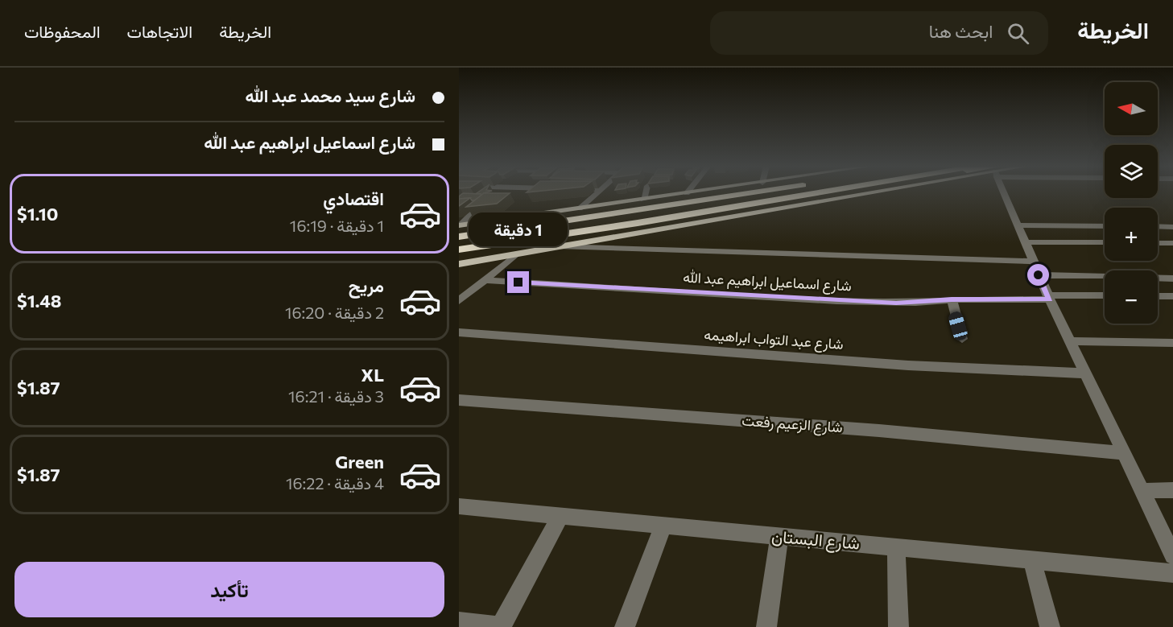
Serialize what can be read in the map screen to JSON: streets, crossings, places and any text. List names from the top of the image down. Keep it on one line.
{"streets":{"street":["شارع اسماعيل ابراهيم عبد الله","شارع عبد التواب ابراهيمه","شارع الزعيم رفعت","شارع البستان"]},"north":"left","page":{"header":"الخريطة","search":"ابحث هنا","nav":["الخريطة","الاتجاهات","المحفوظات"],"banner":["شارع سيد محمد عبد الله","شارع اسماعيل ابراهيم عبد الله"],"map_buttons":["+","−"],"list":[{"name":"اقتصادي","note":"1 دقيقة · 16:19","value":"$1.10"},{"name":"مريح","note":"2 دقيقة · 16:20","value":"$1.48"},{"name":"XL","note":"3 دقيقة · 16:21","value":"$1.87"},{"name":"Green","note":"4 دقيقة · 16:22","value":"$1.87"}],"bubble":"1 دقيقة","buttons":"تأكيد"}}
